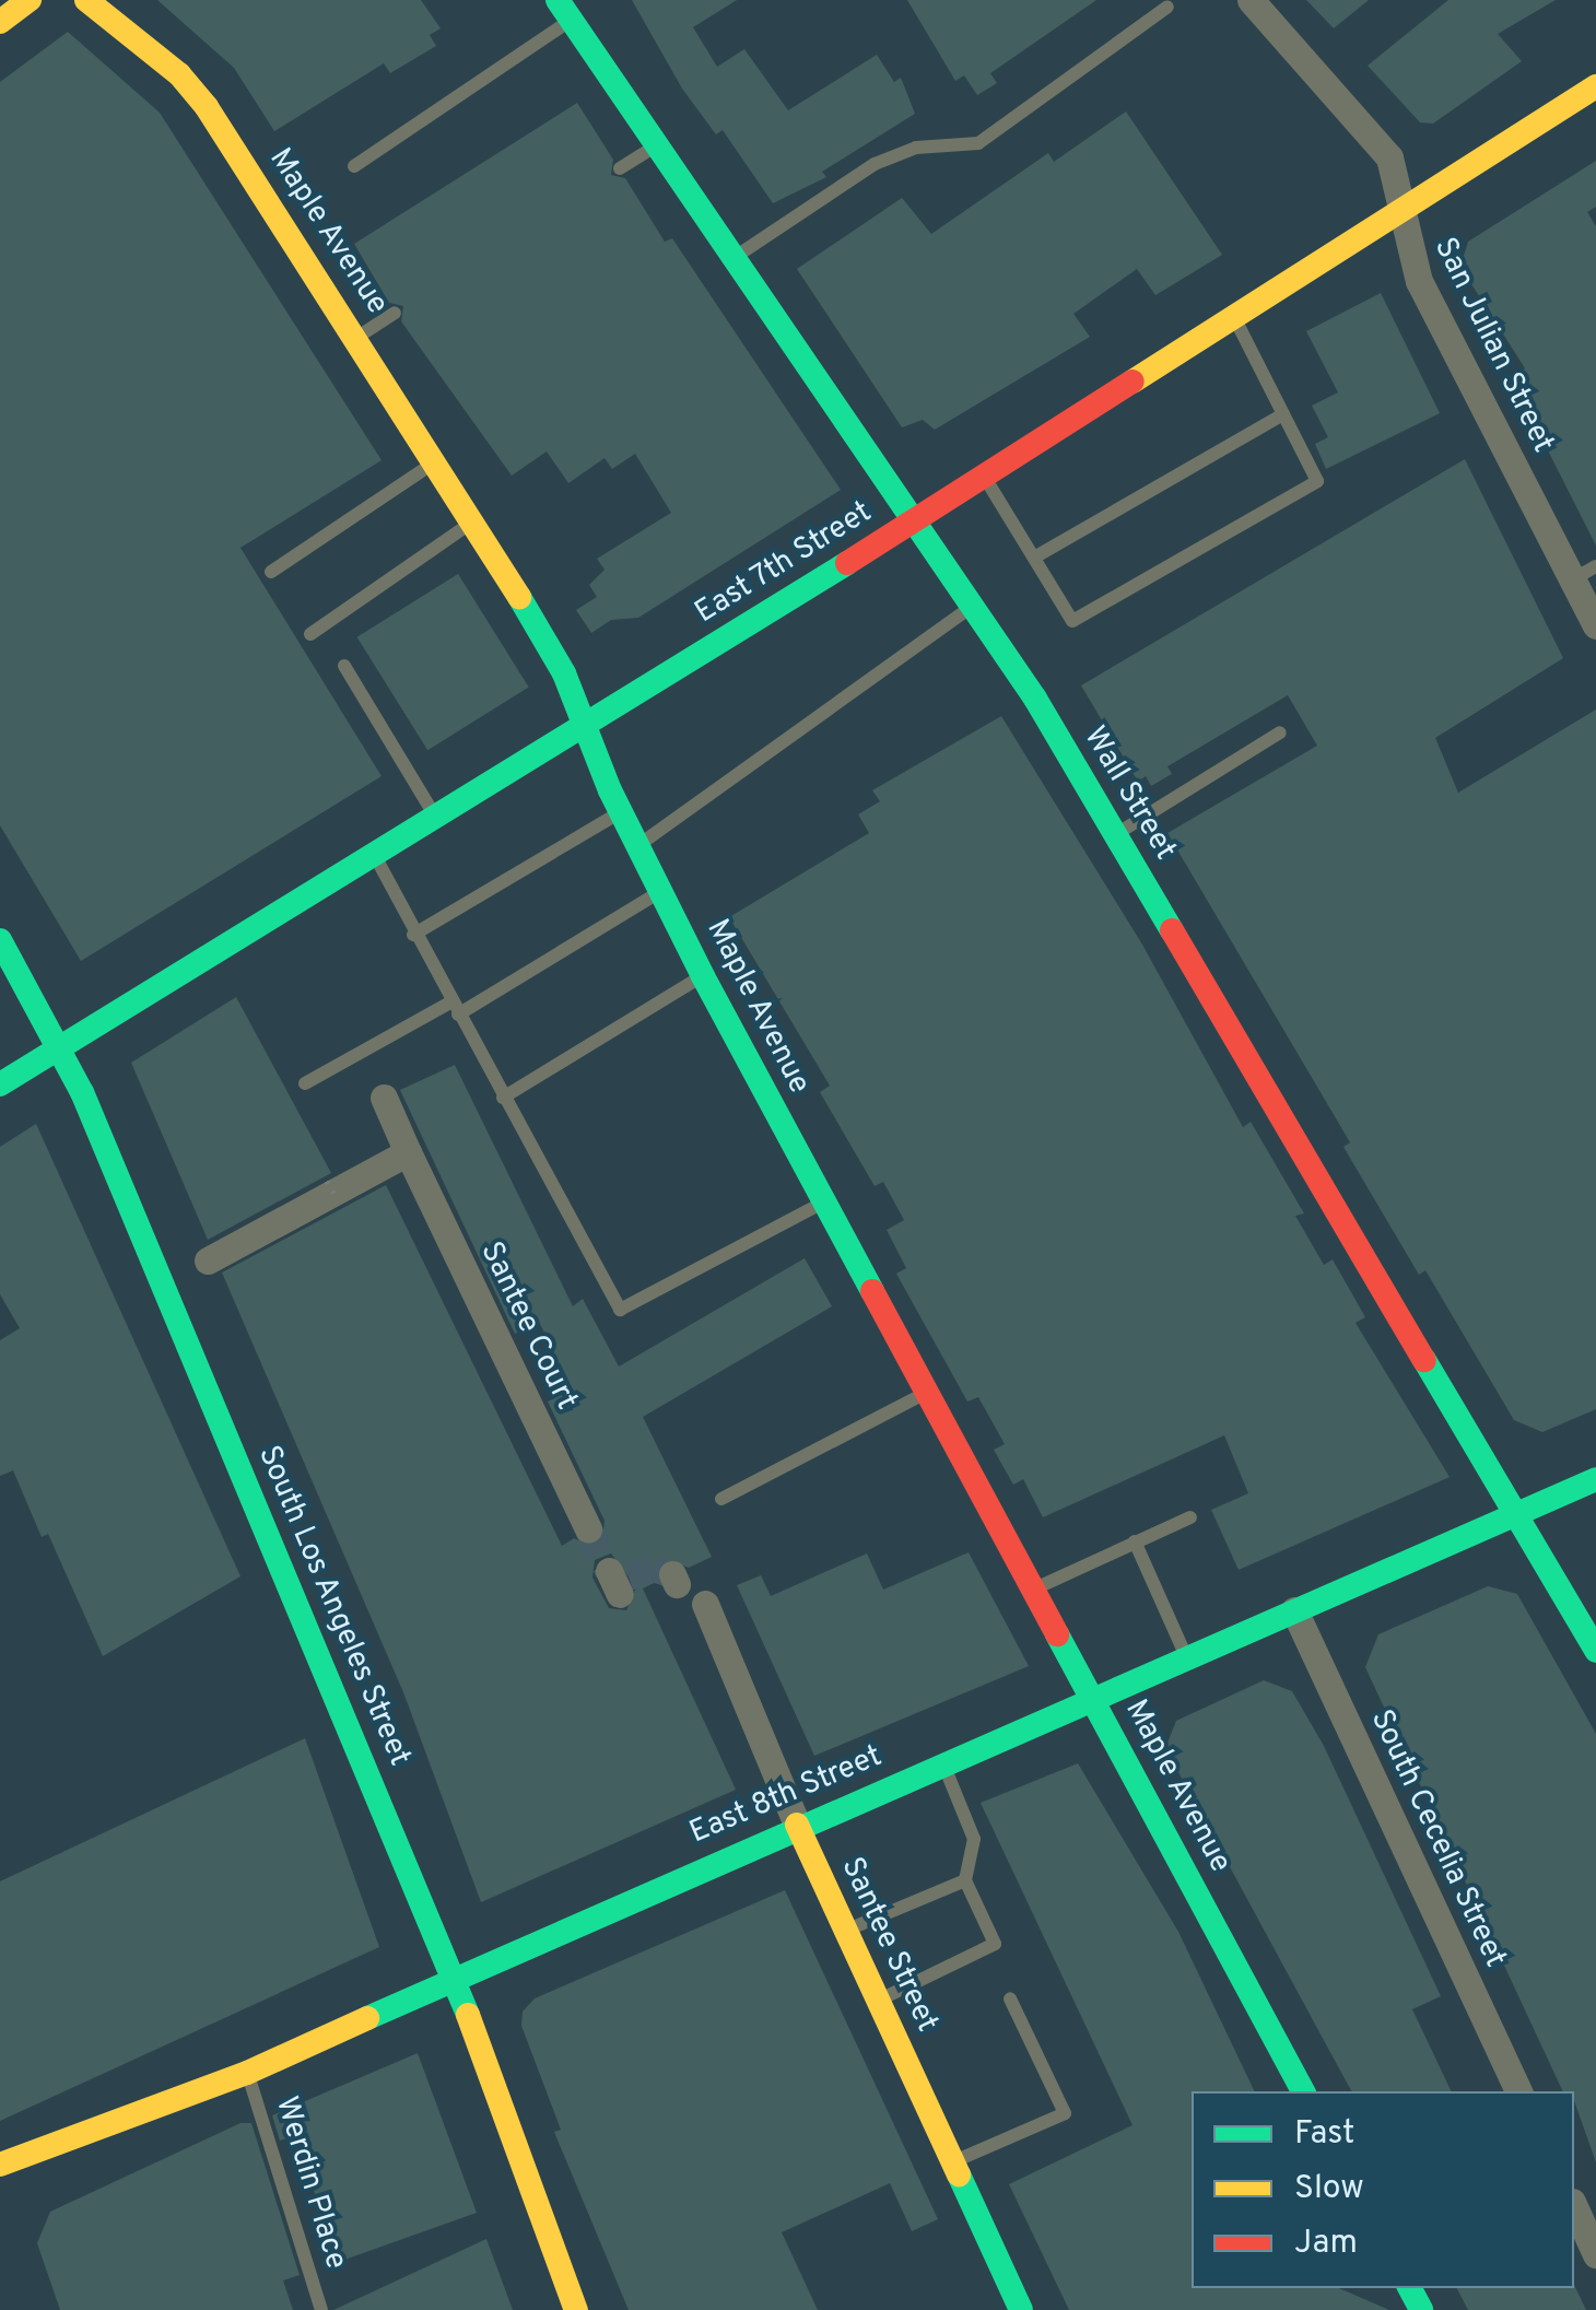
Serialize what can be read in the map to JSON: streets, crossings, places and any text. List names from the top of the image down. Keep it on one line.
{"streets":{"main road":["Maple Avenue","East 7th Street","Wall Street","South Los Angeles Street","East 8th Street","Santee Street"],"street":["San Julian Street","Santee Court","South Cecelia Street"],"lane":["Werdin Place"]},"crossings":[["Maple Avenue","East 7th Street"],["Maple Avenue","East 8th Street"],["San Julian Street","East 7th Street"],["East 7th Street","Wall Street"],["East 7th Street","South Los Angeles Street"],["Wall Street","East 8th Street"],["South Los Angeles Street","East 8th Street"],["East 8th Street","South Cecelia Street"],["East 8th Street","Santee Street"],["East 8th Street","Werdin Place"]],"legend":["Fast","Slow","Jam"]}
